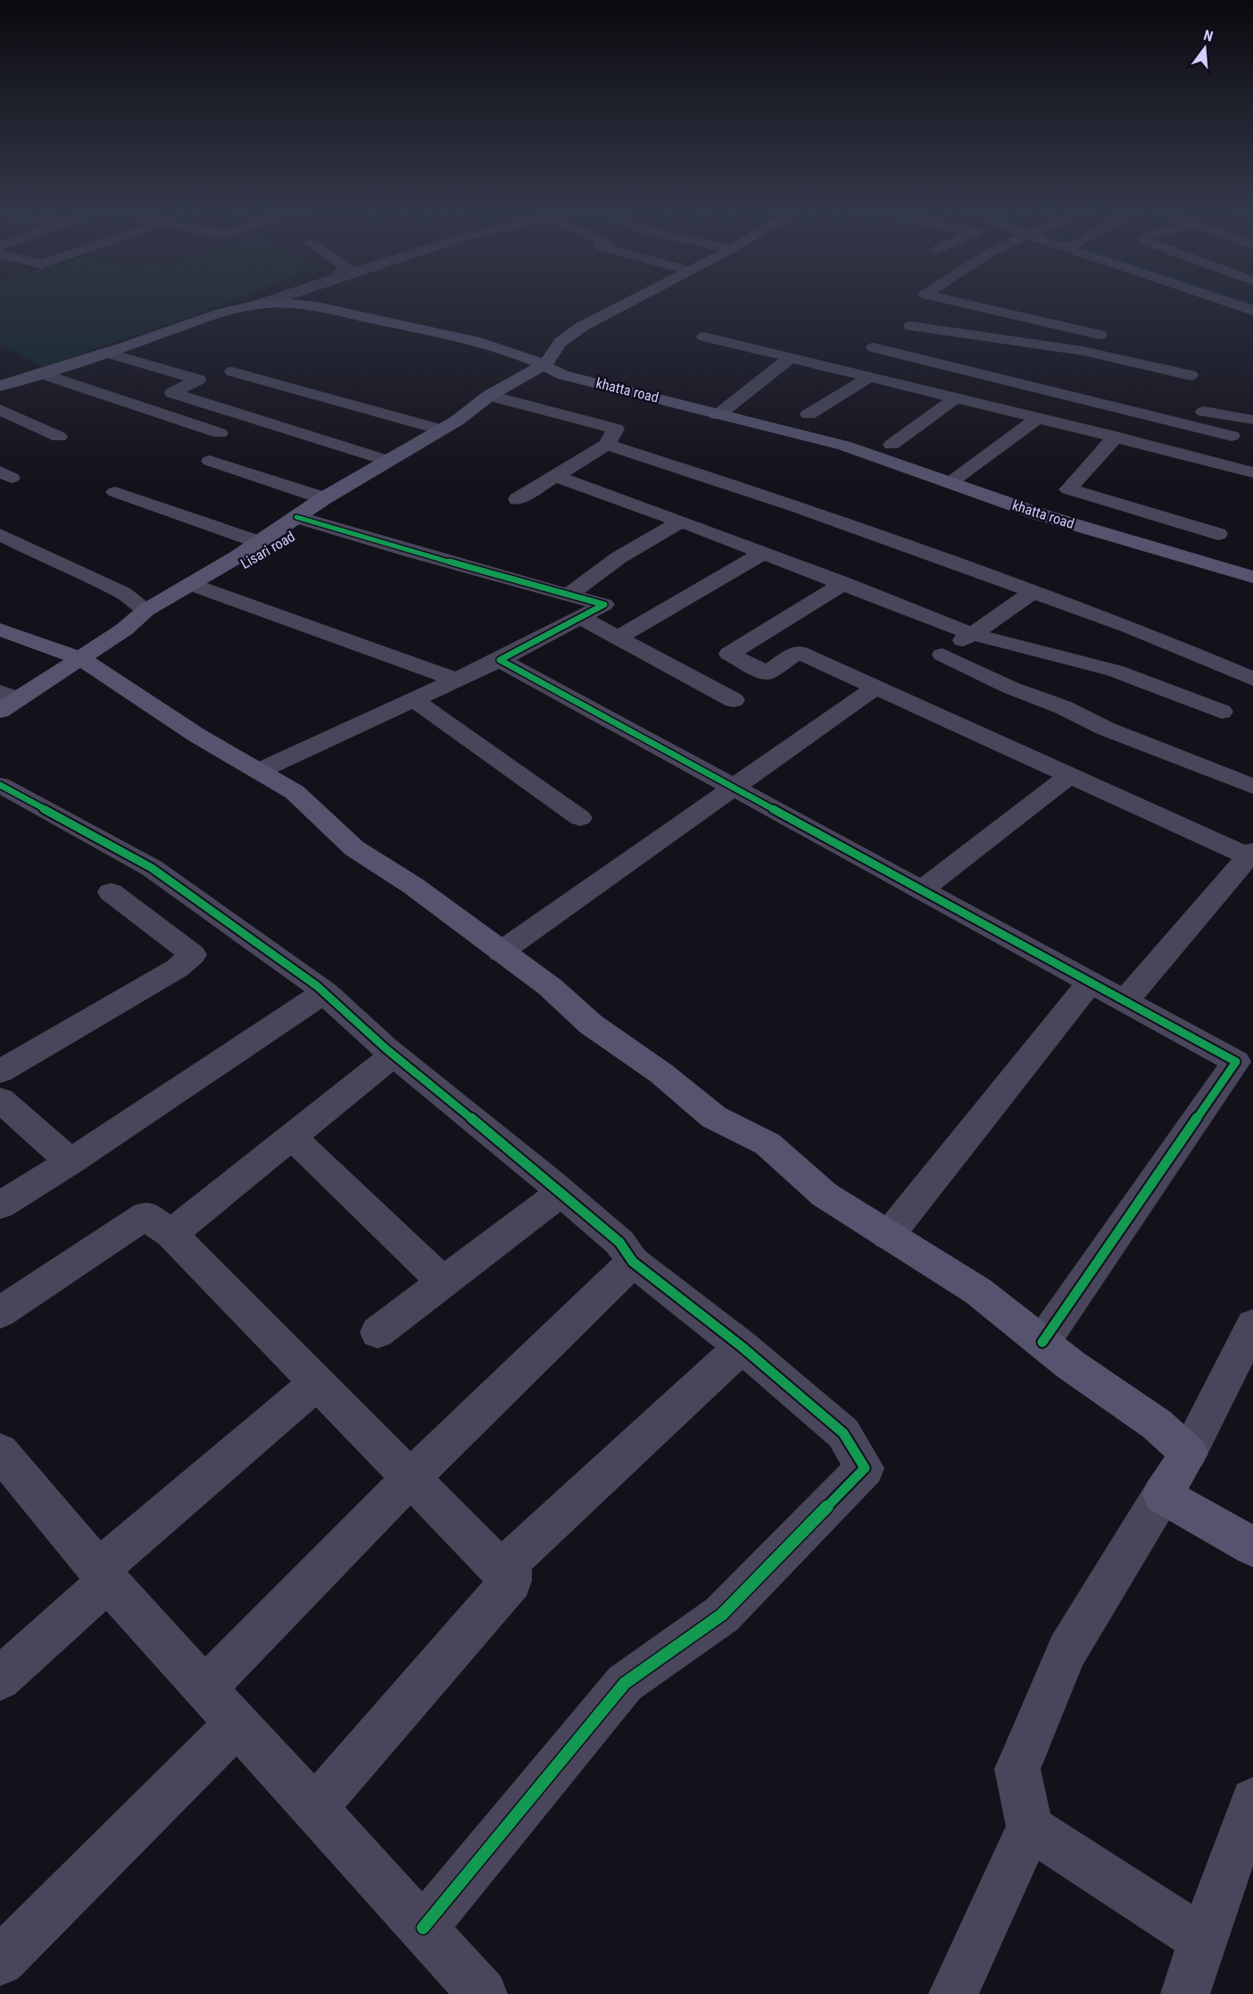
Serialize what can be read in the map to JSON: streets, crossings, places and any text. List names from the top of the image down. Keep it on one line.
{"streets":{"street":["khatta road","Lisari road"]},"crossings":[["khatta road","Lisari road"]],"north":"top"}
